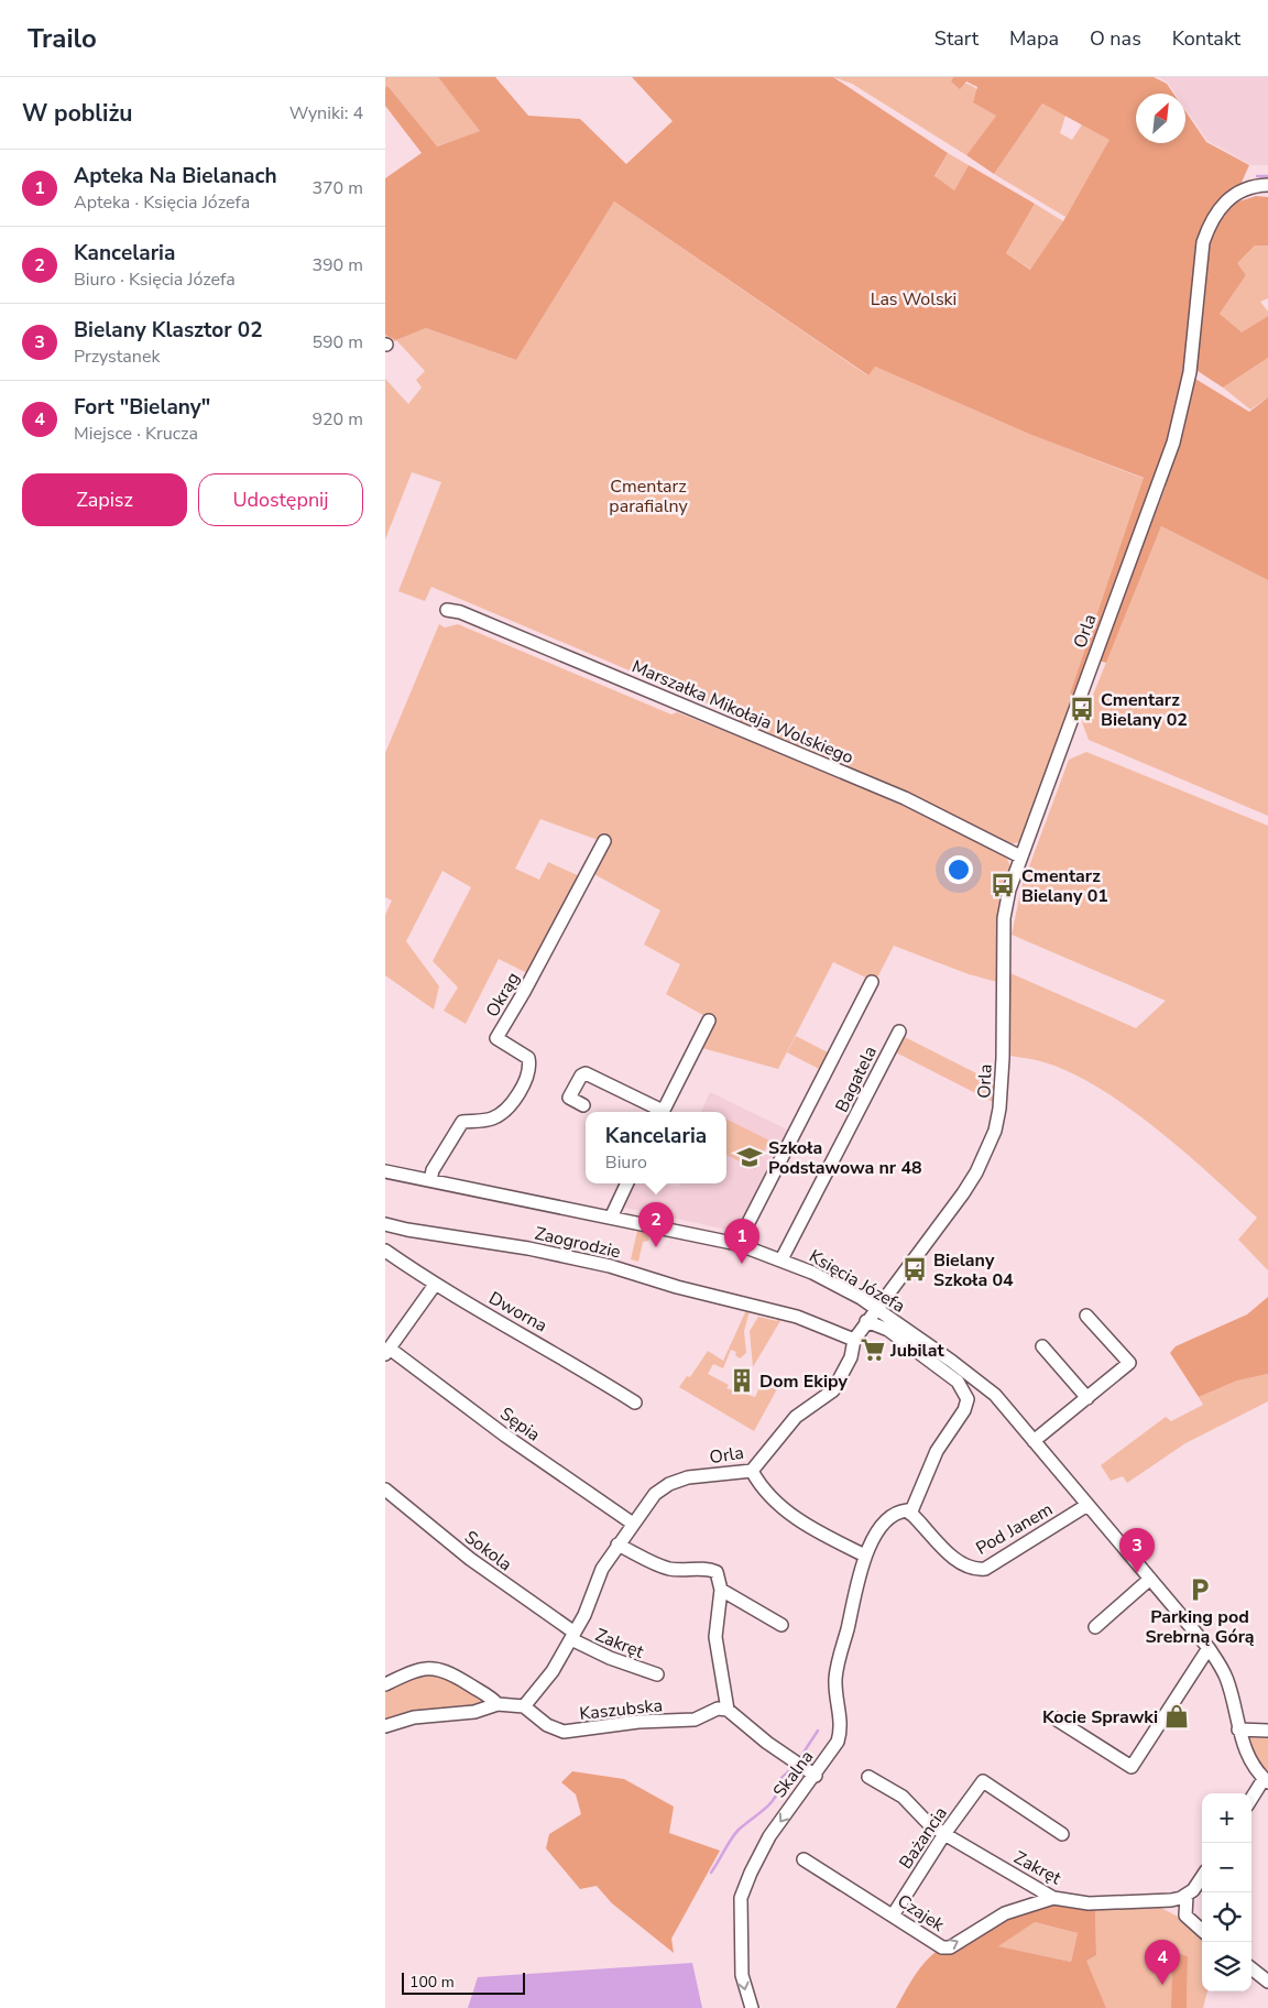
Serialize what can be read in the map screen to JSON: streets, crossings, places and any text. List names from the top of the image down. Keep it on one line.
{"streets":{"street":["Orla","Marszałka Mikołaja Wolskiego","Okrąg","Bagatela","Zaogrodzie","Księcia Józefa","Dworna","Sępia","Pod Janem","Sokola","Zakręt","Kaszubska","Skalna","Bażancia","Czajek"]},"crossings":[["Orla","Marszałka Mikołaja Wolskiego"],["Orla","Zaogrodzie"],["Orla","Księcia Józefa"],["Orla","Sępia"],["Orla","Sokola"],["Orla","Zakręt"],["Orla","Kaszubska"],["Okrąg","Księcia Józefa"],["Bagatela","Księcia Józefa"],["Księcia Józefa","Pod Janem"],["Sokola","Zakręt"],["Zakręt","Bażancia"],["Zakręt","Czajek"],["Bażancia","Czajek"]],"one_way":["Skalna","Czajek"],"parks":["Las Wolski","Cmentarz parafialny"],"places":{"bus stop":["Cmentarz Bielany 02","Cmentarz Bielany 01","Bielany Szkoła 04"],"school or university":["Szkoła Podstawowa nr 48"],"supermarket":["Jubilat"],"building":["Dom Ekipy"],"parking":["Parking pod Srebrną Górą"],"shop":["Kocie Sprawki"]},"scale_bar":"100 m","north":"top right","page":{"header":"Trailo","nav":["Start","Mapa","O nas","Kontakt"],"heading":["W pobliżu","Wyniki: 4"],"list":[{"mark":"1","name":"Apteka Na Bielanach","note":"Apteka · Księcia Józefa","value":"370 m"},{"mark":"2","name":"Kancelaria","note":"Biuro · Księcia Józefa","value":"390 m"},{"mark":"3","name":"Bielany Klasztor 02","note":"Przystanek","value":"590 m"},{"mark":"4","name":"Fort \"Bielany\"","note":"Miejsce · Krucza","value":"920 m"}],"buttons":["Zapisz","Udostępnij"],"popup":["Kancelaria","Biuro"],"pins":["2","1","3","4"],"map_buttons":["+","−"],"scale":"100 m"}}
